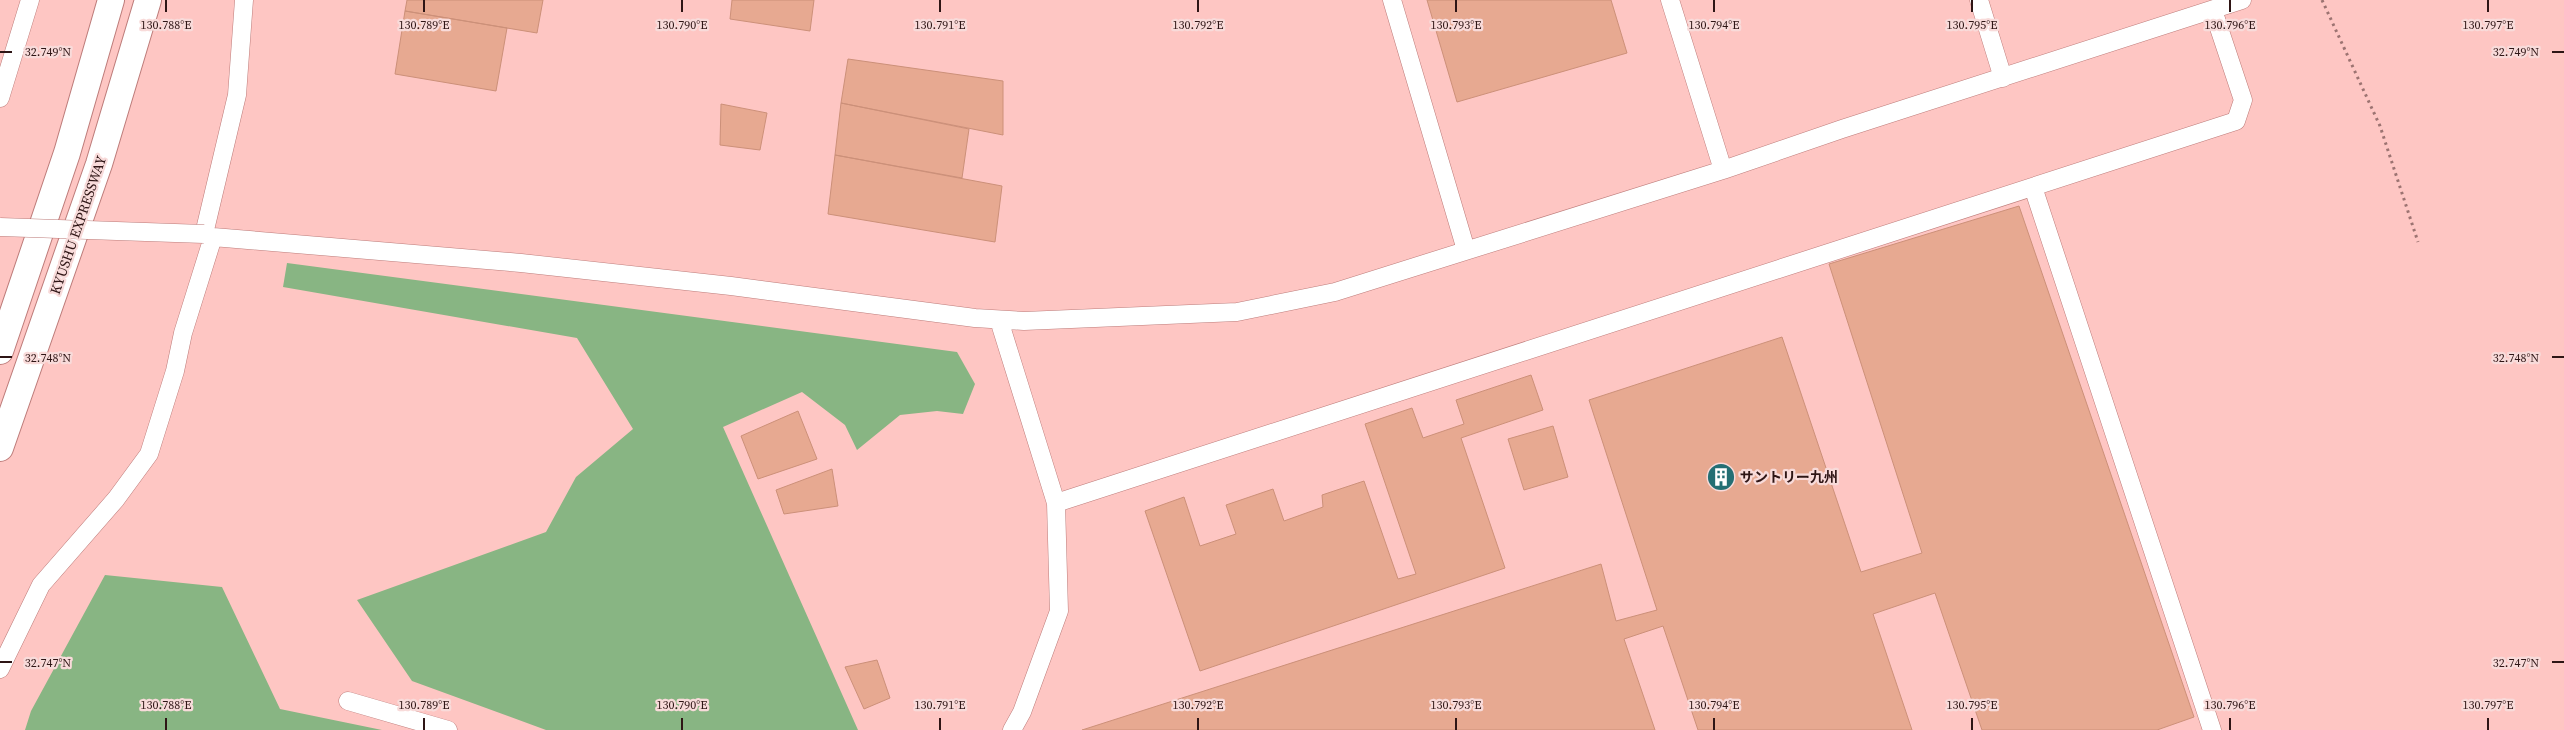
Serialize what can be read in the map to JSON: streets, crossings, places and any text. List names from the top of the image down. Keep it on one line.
{"streets":{"highway":["KYUSHU EXPRESSWAY"]},"places":{"building":["サントリー九州"]},"coordinates":["130.788°E","130.789°E","130.790°E","130.791°E","130.792°E","130.793°E","130.794°E","130.795°E","130.796°E","130.797°E","32.749°N","32.748°N","32.747°N"]}
